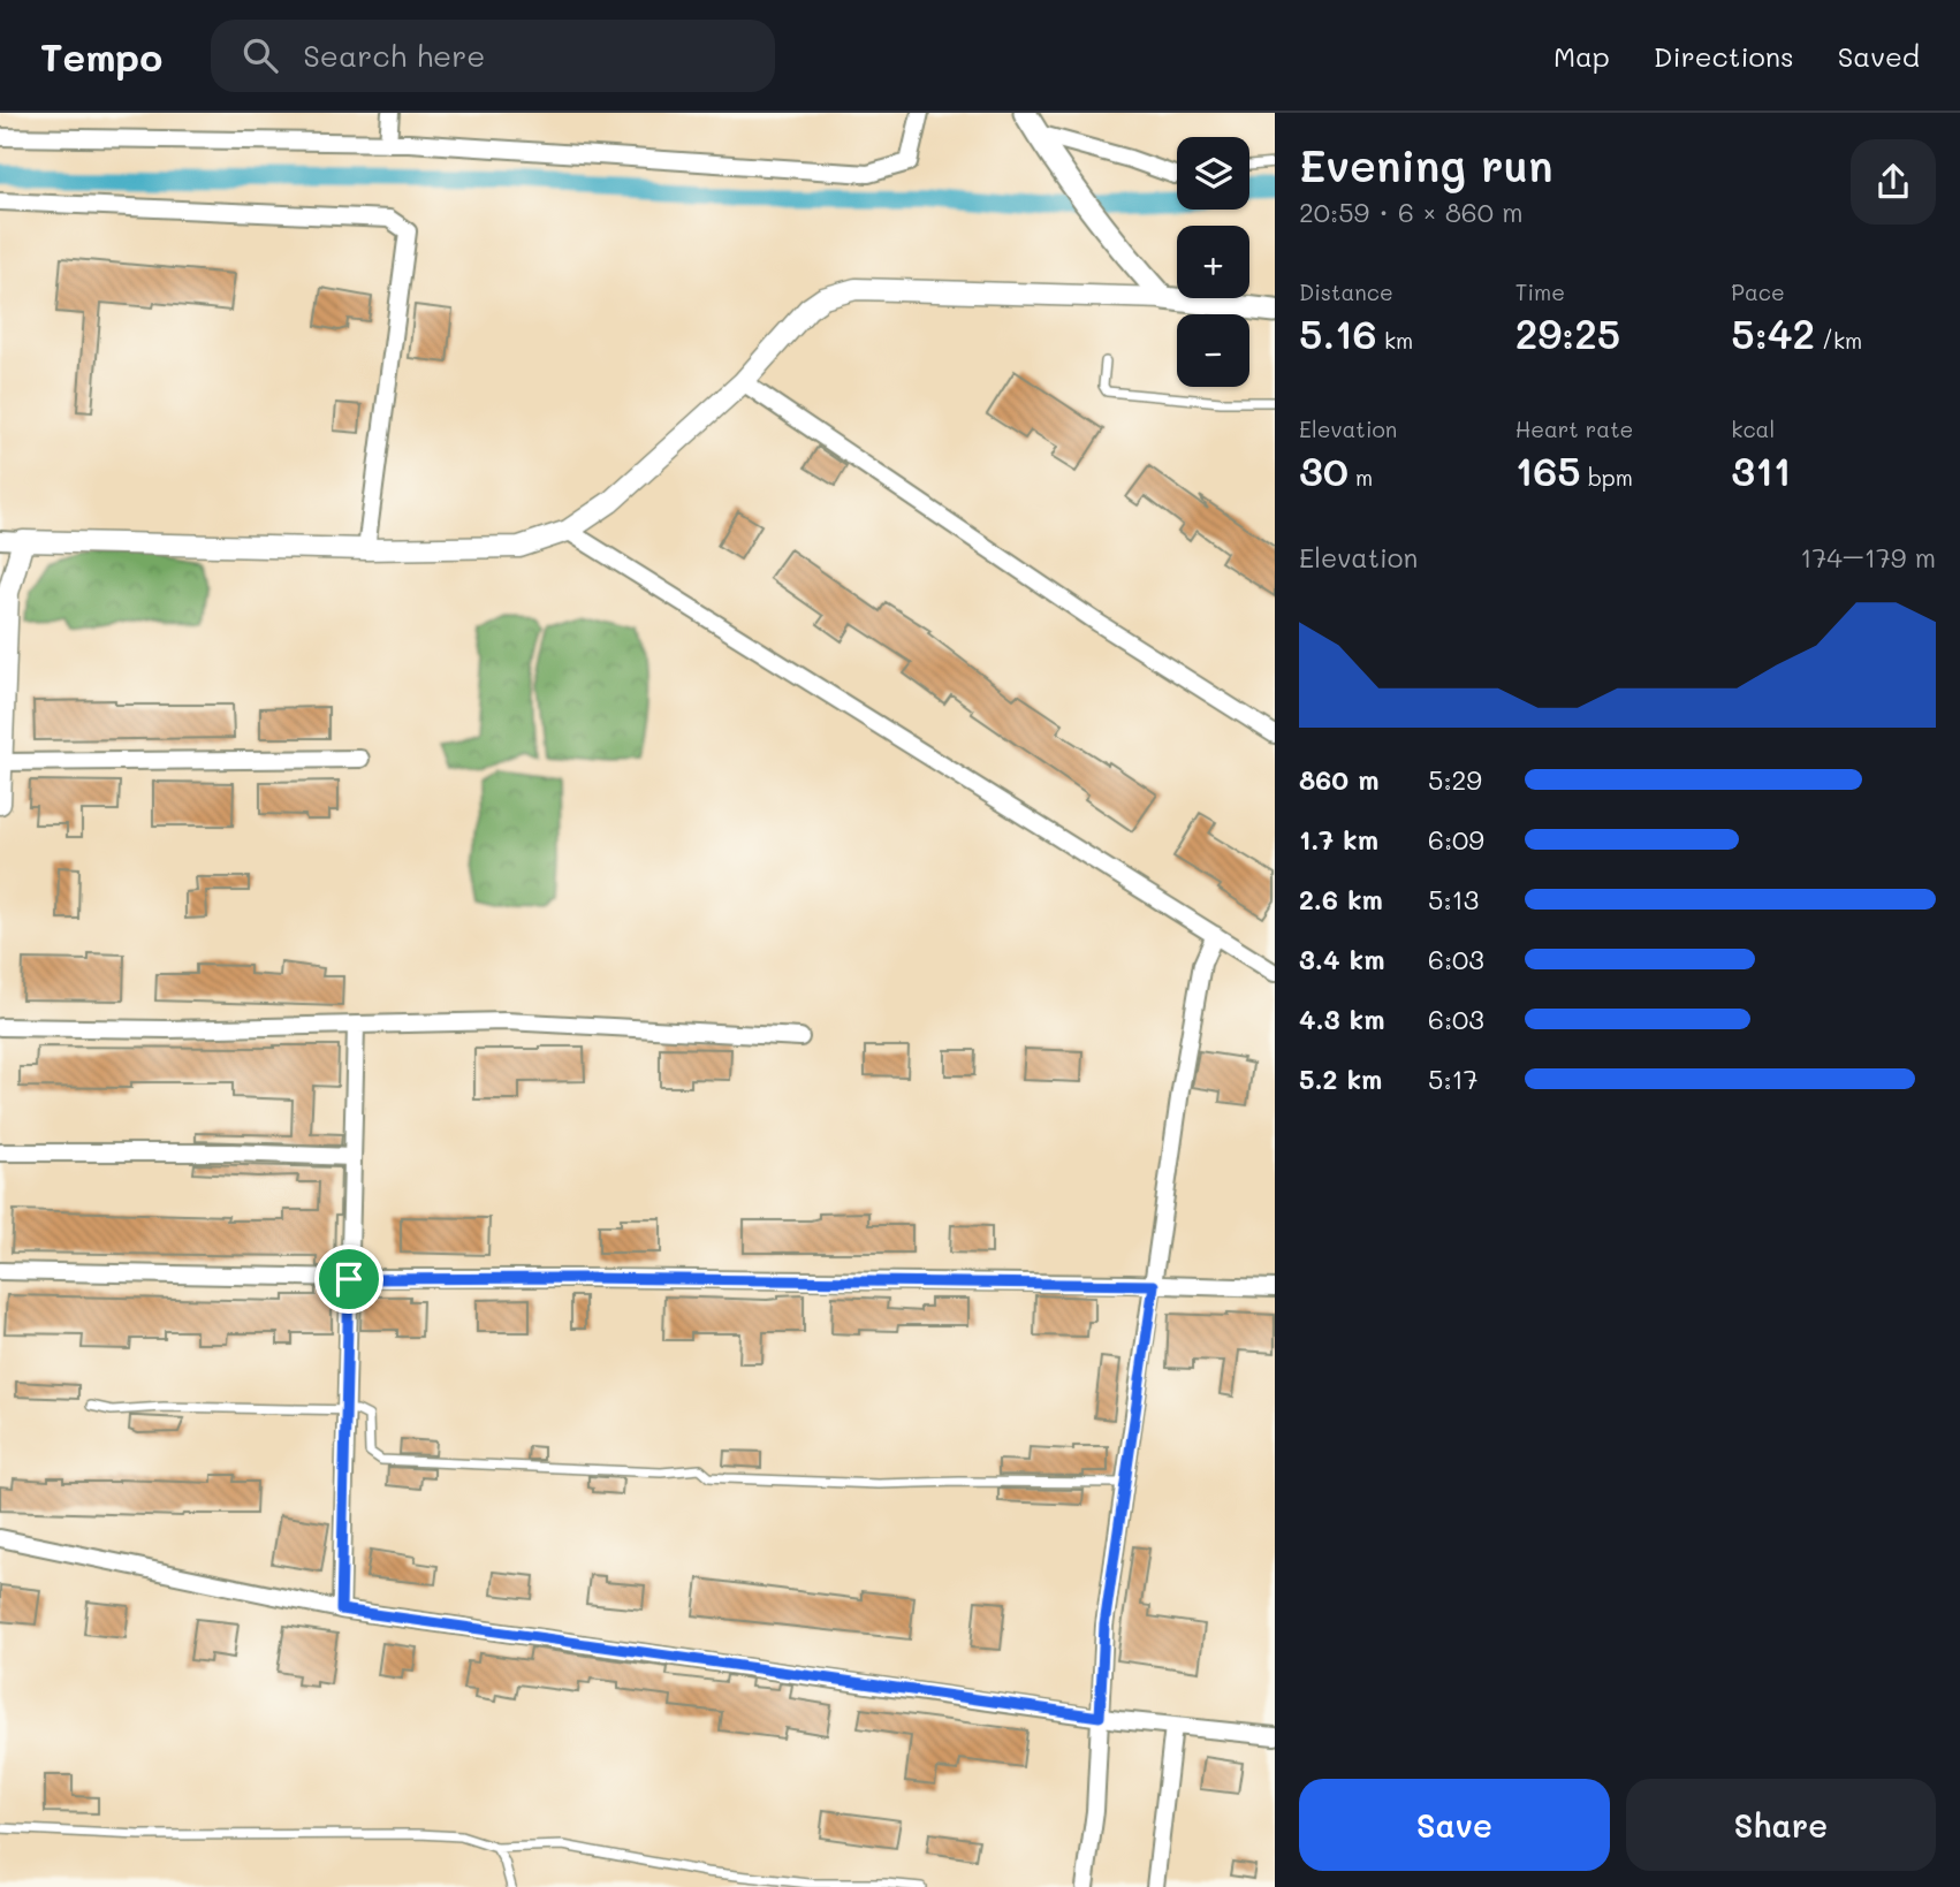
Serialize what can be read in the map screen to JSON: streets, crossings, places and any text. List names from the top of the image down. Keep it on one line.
{"page":{"header":"Tempo","search":"Search here","nav":["Map","Directions","Saved"],"heading":["Evening run","20:59 · 6 × 860 m"],"map_buttons":["+","−"],"stats":[["Distance","5.16 km"],["Time","29:25"],["Pace","5:42 /km"],["Elevation","30 m"],["Heart rate","165 bpm"],["kcal","311"]],"chart":["Elevation","174–179 m"],"list":[{"name":"860 m","note":"5:29"},{"name":"1.7 km","note":"6:09"},{"name":"2.6 km","note":"5:13"},{"name":"3.4 km","note":"6:03"},{"name":"4.3 km","note":"6:03"},{"name":"5.2 km","note":"5:17"}],"buttons":["Save","Share"]}}
